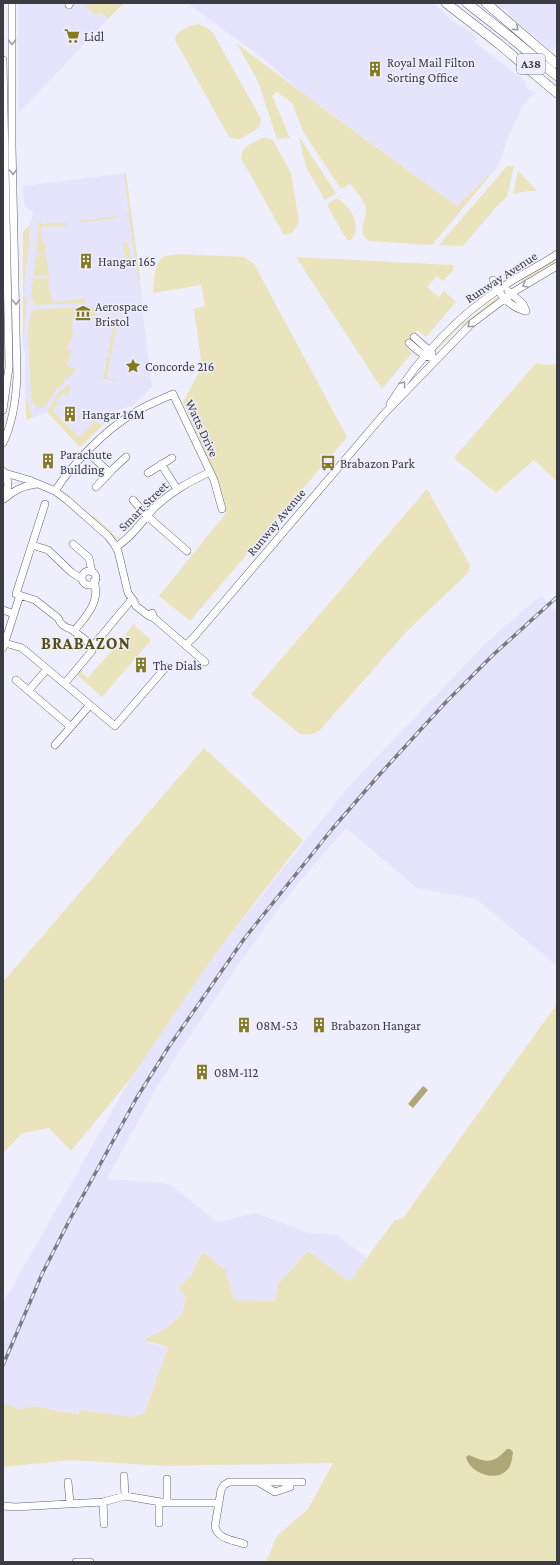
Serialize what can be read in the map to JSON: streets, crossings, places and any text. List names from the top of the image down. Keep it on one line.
{"streets":{"main road":["A38"],"street":["Runway Avenue","Watts Drive","Smart Street"]},"crossings":[["Watts Drive","Smart Street"]],"districts":["BRABAZON"],"places":{"supermarket":["Lidl"],"building":["Royal Mail Filton Sorting Office","Hangar 165","Hangar 16M","Parachute Building","The Dials","08M-53","Brabazon Hangar","08M-112"],"museum":["Aerospace Bristol"],"place":["Concorde 216"],"bus stop":["Brabazon Park"]}}
